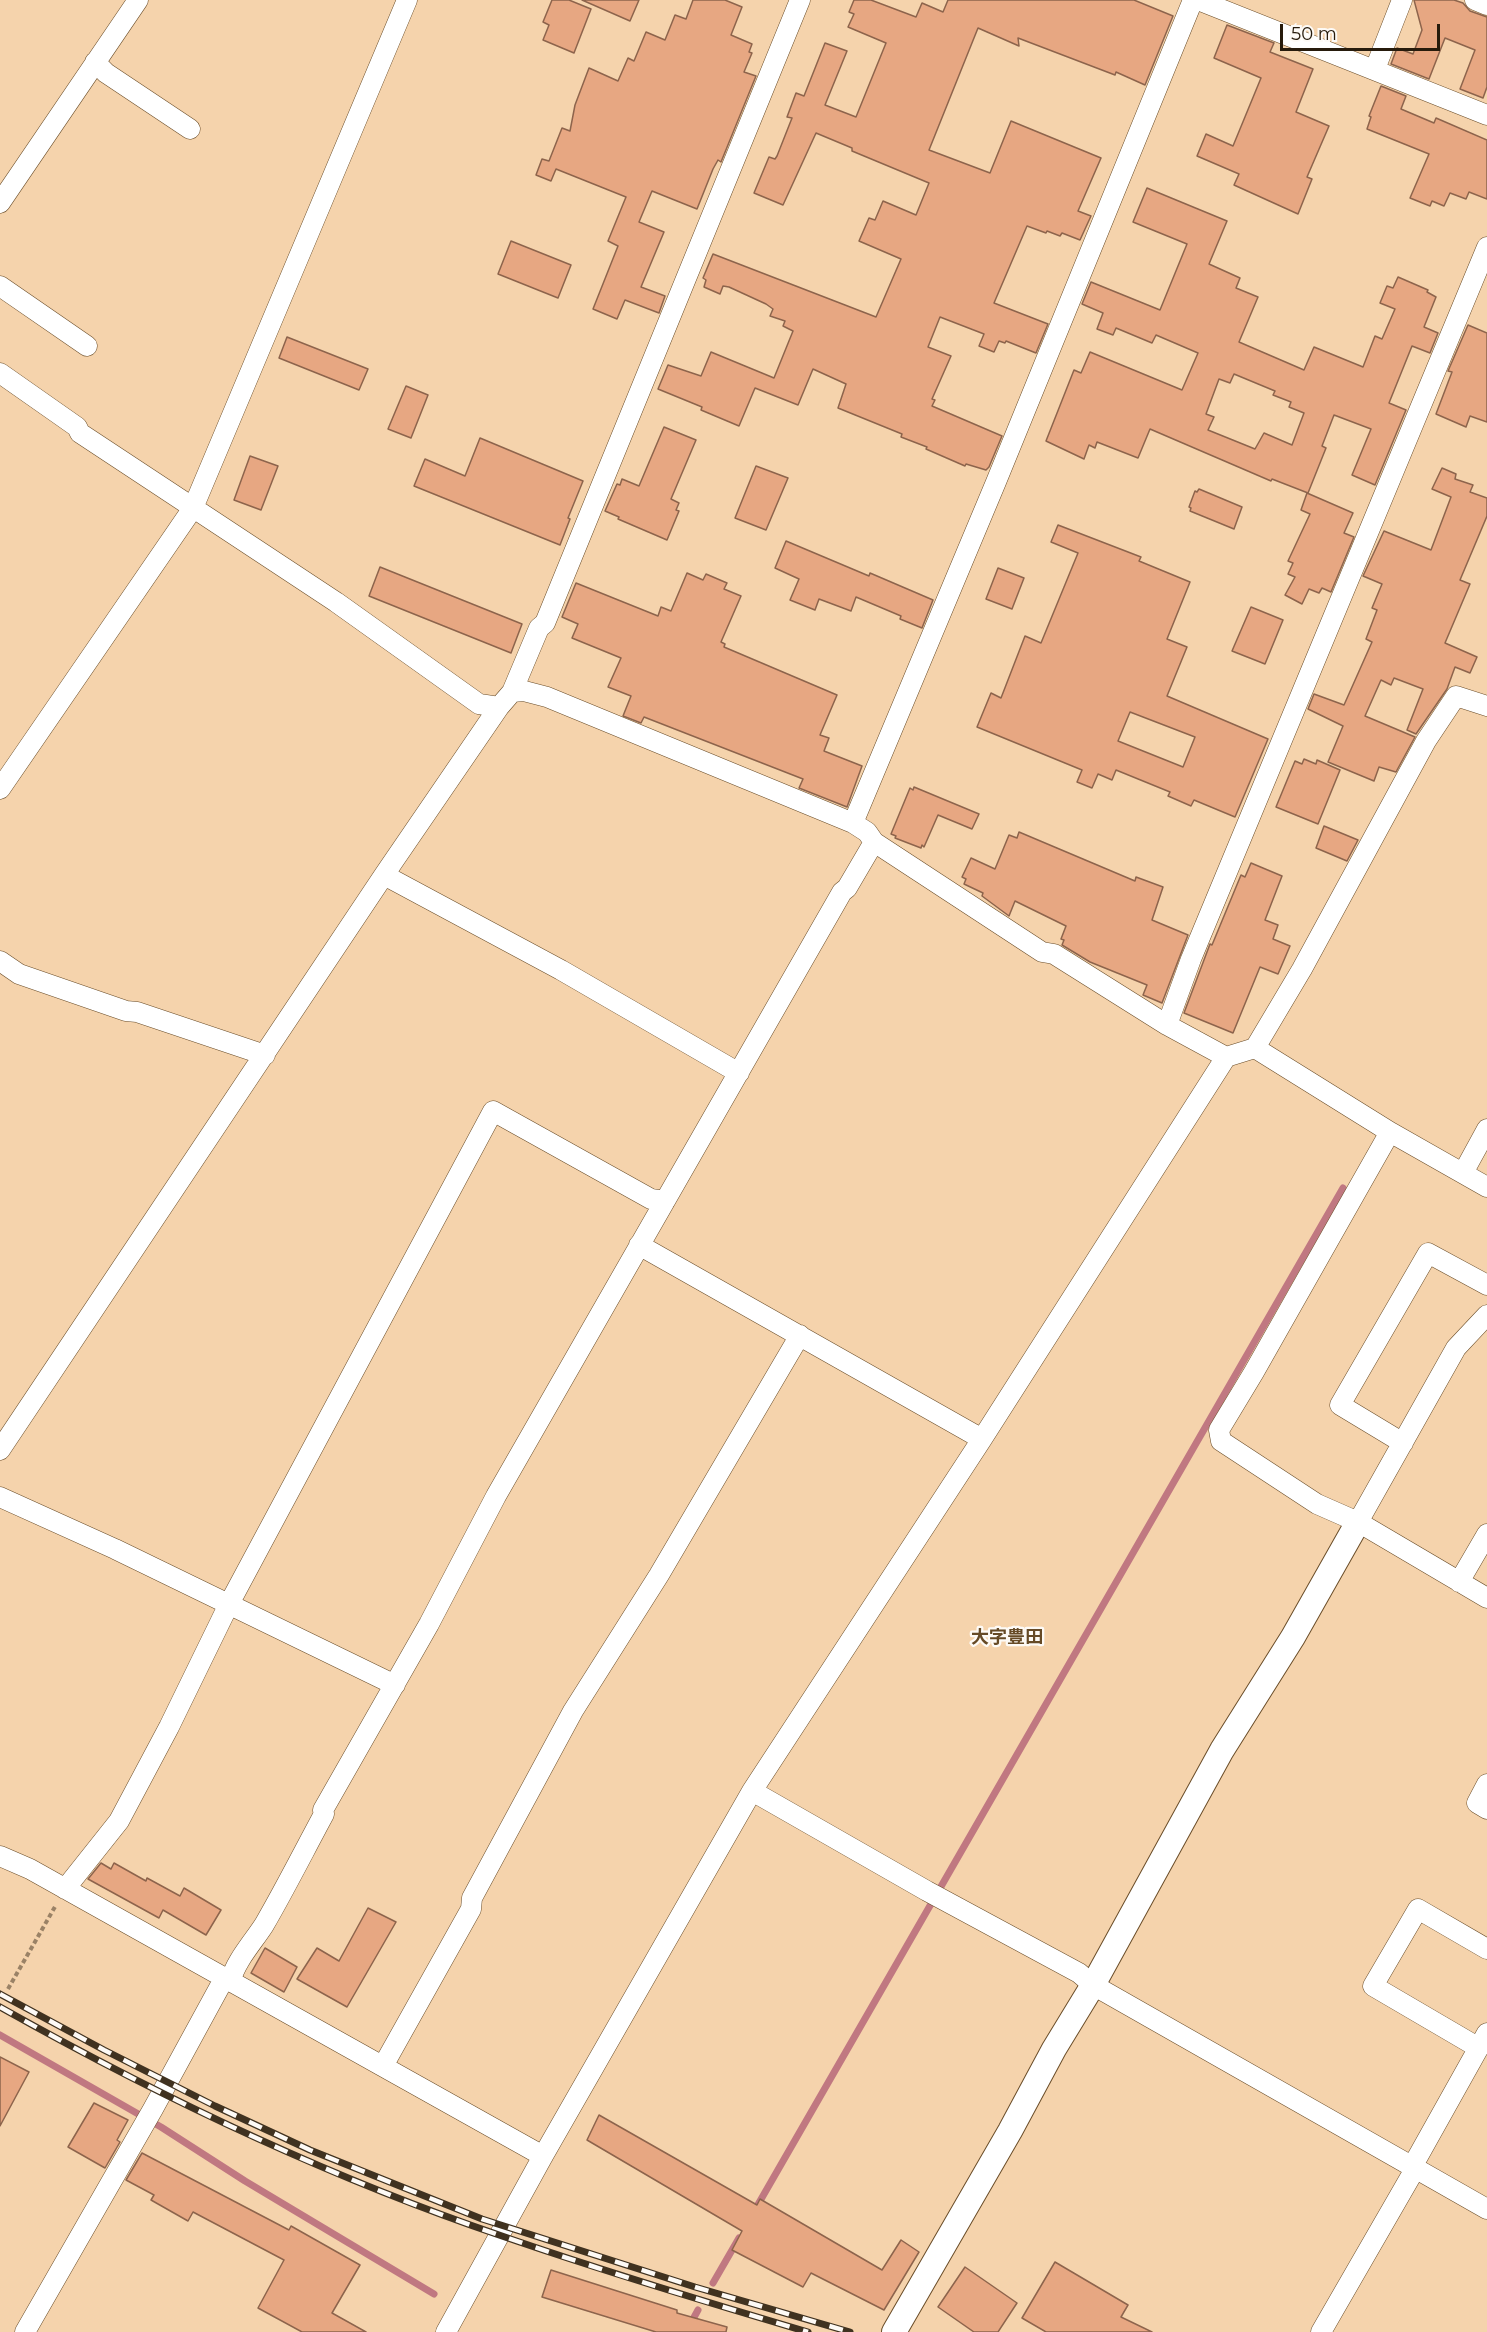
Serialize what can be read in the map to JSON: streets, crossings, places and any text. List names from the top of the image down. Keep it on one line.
{"districts":["大字豊田"],"scale_bar":"50 m"}
